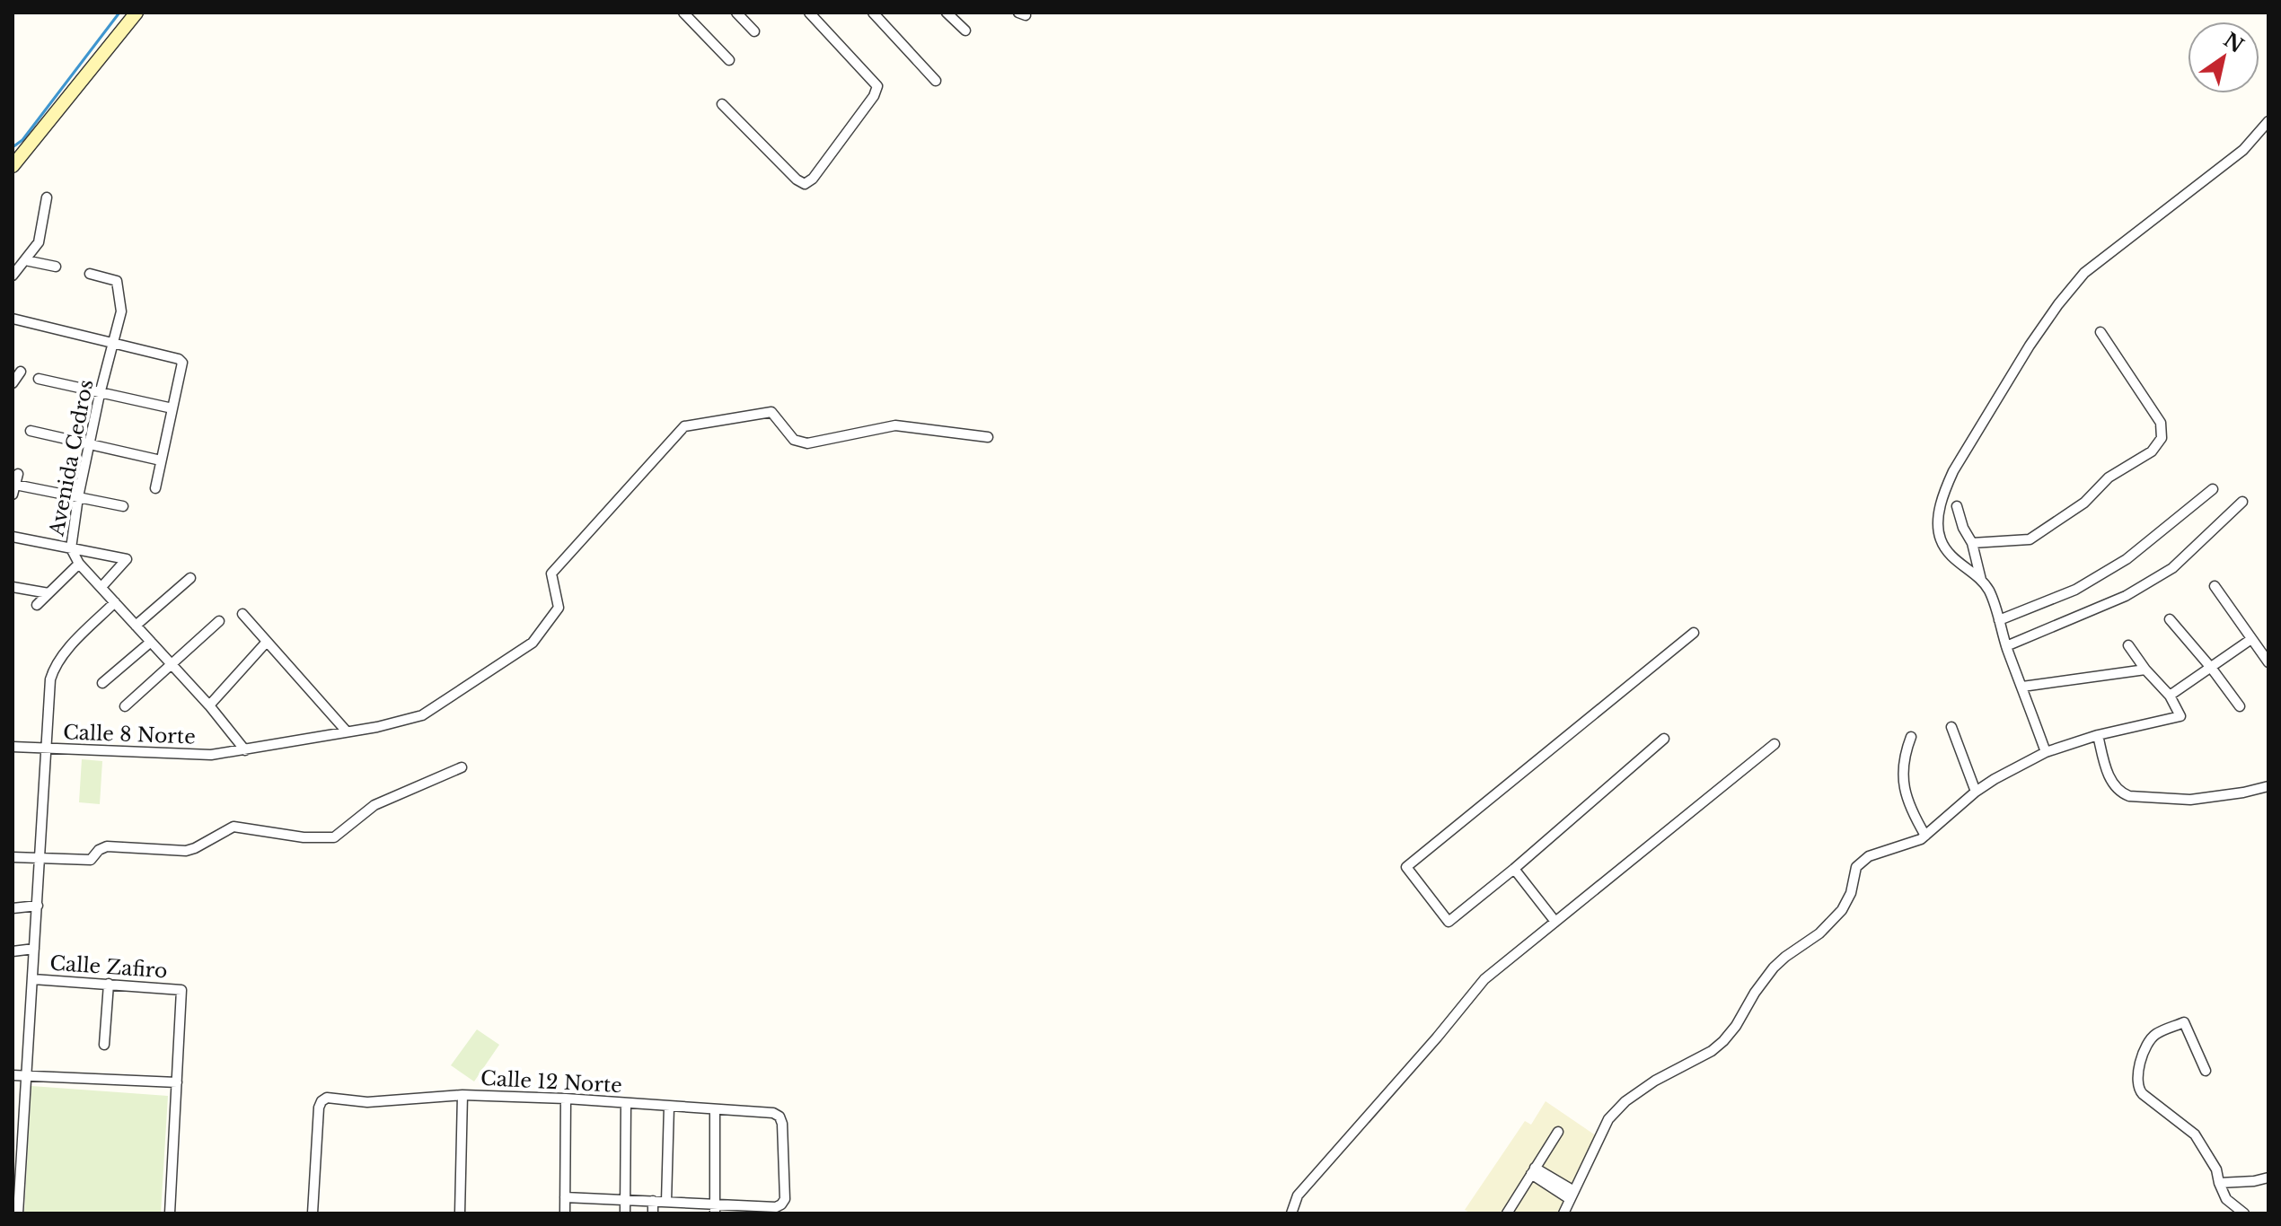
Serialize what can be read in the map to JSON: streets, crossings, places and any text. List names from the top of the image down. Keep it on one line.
{"streets":{"street":["Avenida Cedros","Calle 8 Norte","Calle Zafiro","Calle 12 Norte"]},"crossings":[["Avenida Cedros","Calle 8 Norte"]],"north":"top right"}
